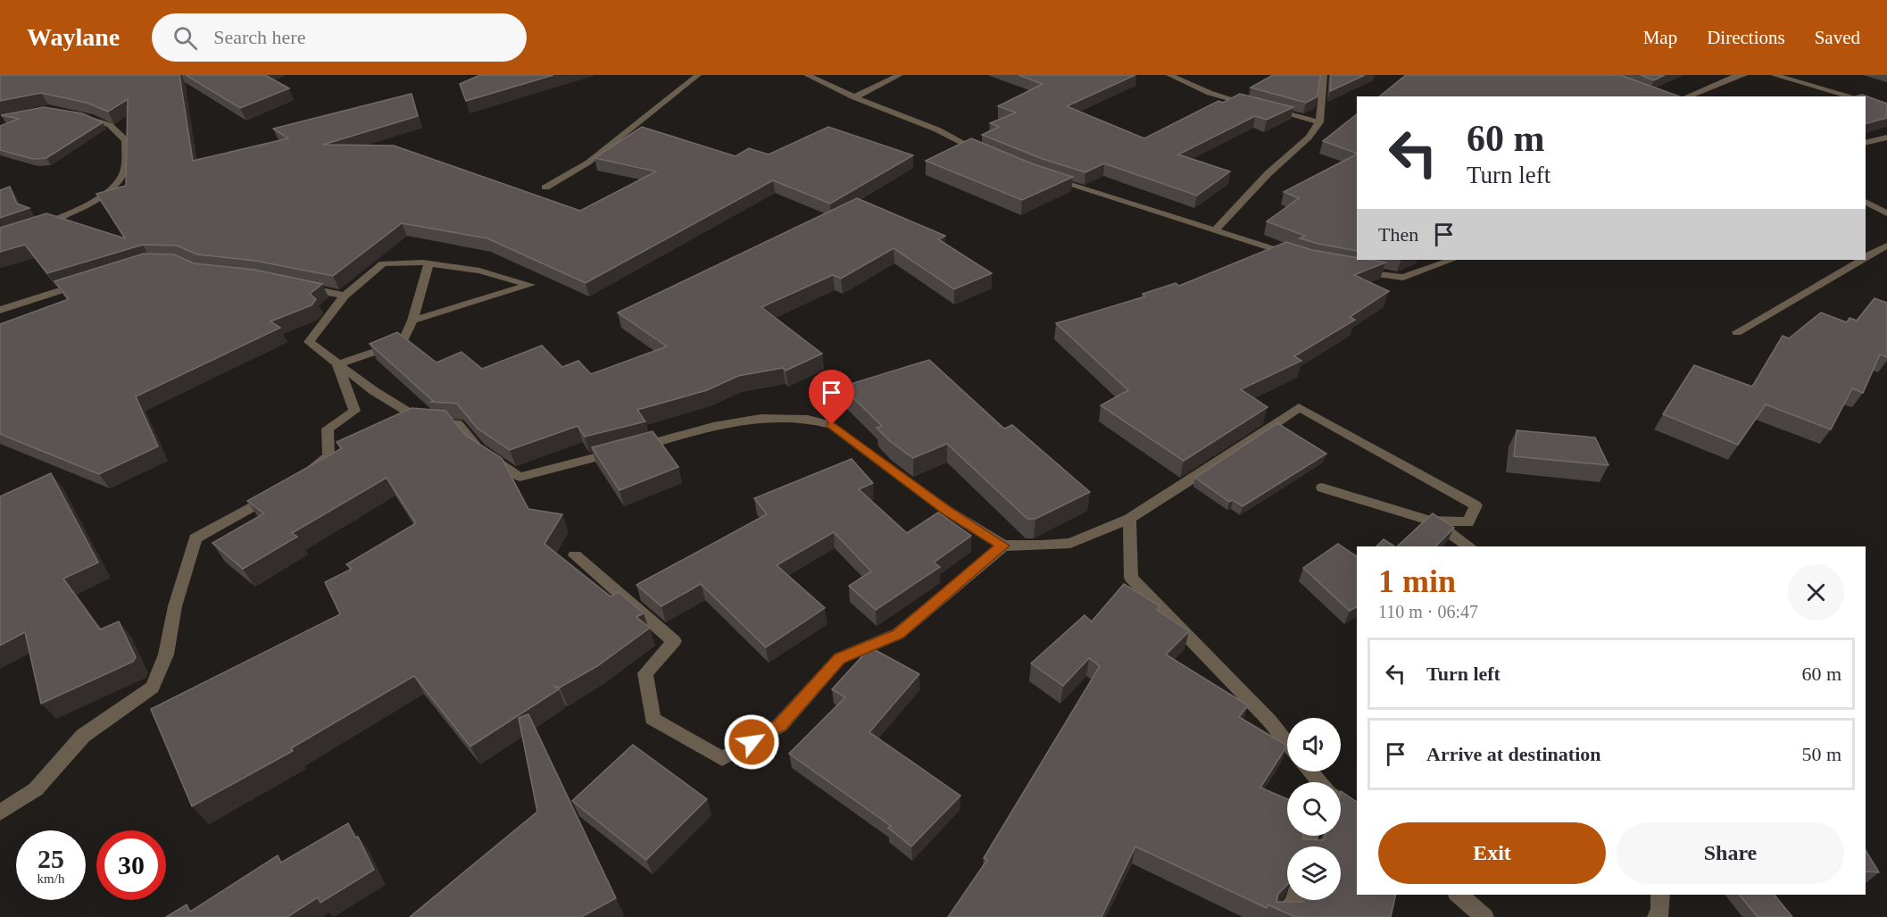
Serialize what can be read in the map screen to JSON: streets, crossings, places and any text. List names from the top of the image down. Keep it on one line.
{"page":{"header":"Waylane","search":"Search here","nav":["Map","Directions","Saved"],"turn":["60 m","Turn left"],"then":"Then","heading":["1 min","110 m · 06:47"],"list":[{"name":"Turn left","value":"60 m"},{"name":"Arrive at destination","value":"50 m"}],"buttons":["Exit","Share"],"speed":"25 km/h","limit":"30"}}
